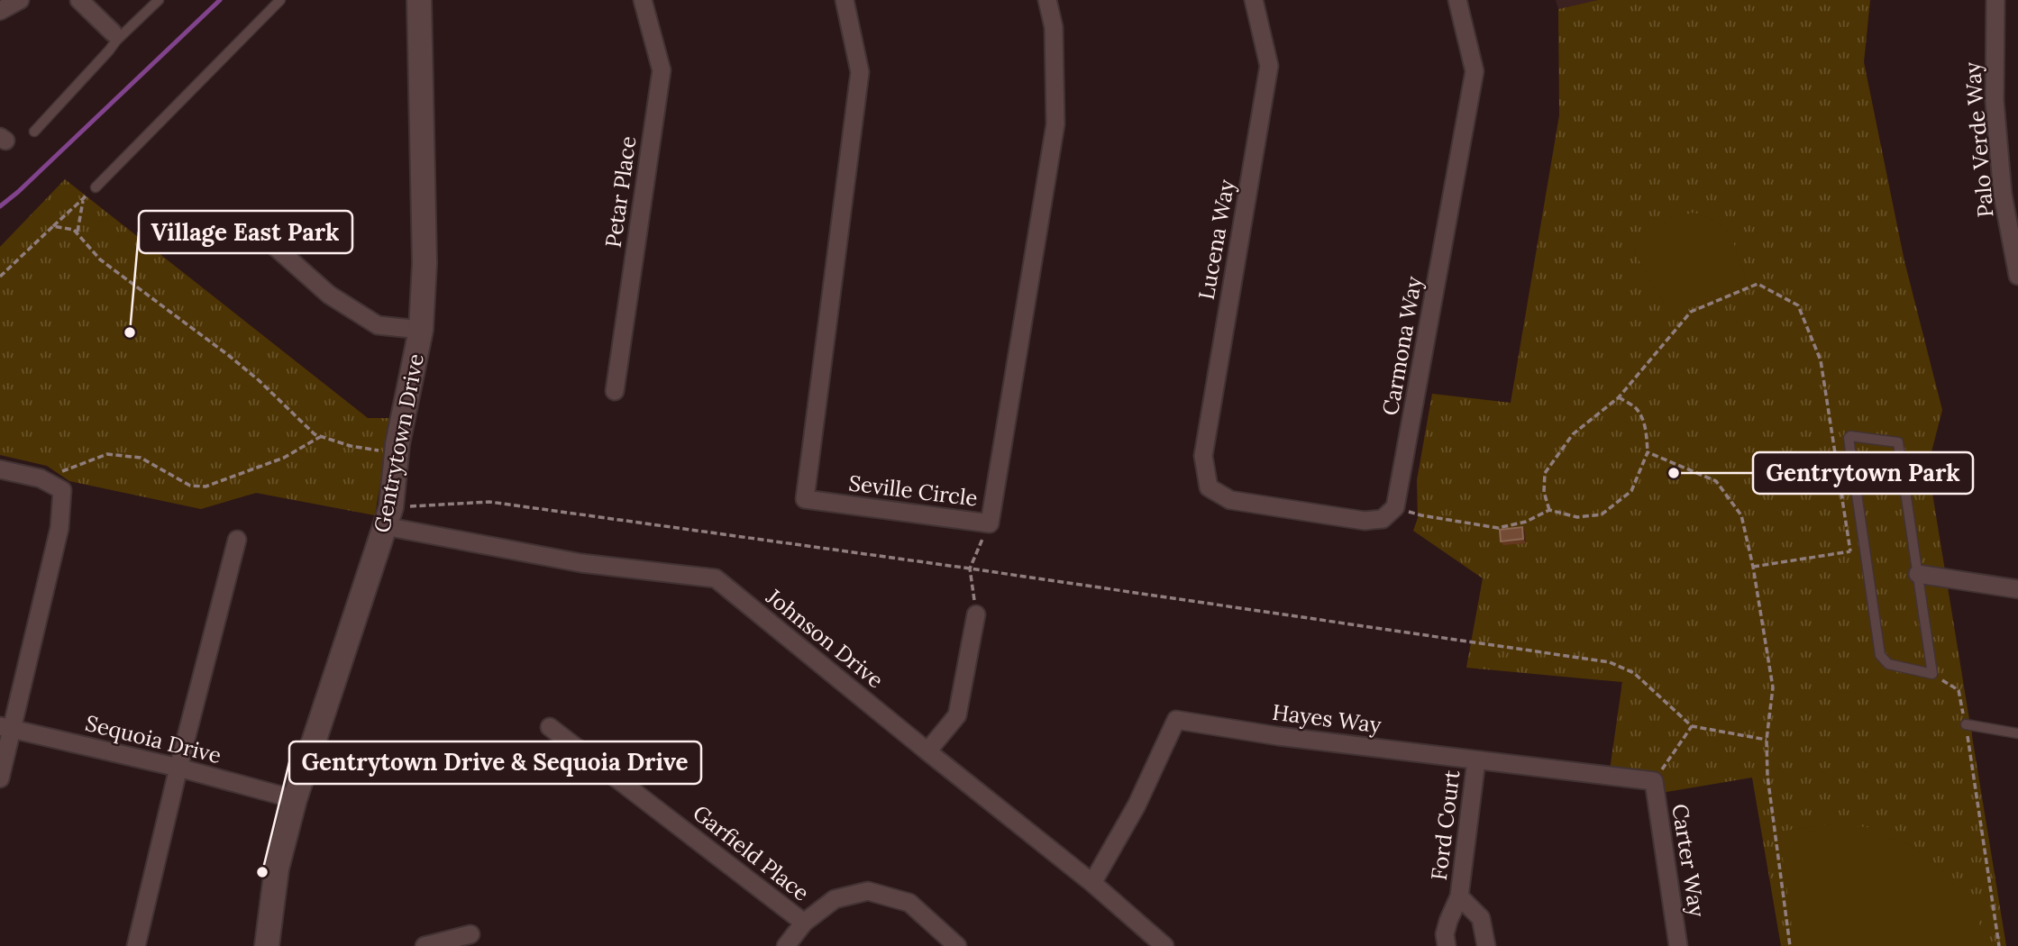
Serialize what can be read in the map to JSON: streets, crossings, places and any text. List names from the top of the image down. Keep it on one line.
{"streets":{"street":["Palo Verde Way","Petar Place","Lucena Way","Carmona Way","Gentrytown Drive","Seville Circle","Johnson Drive","Hayes Way","Sequoia Drive","Ford Court","Garfield Place","Carter Way"]},"crossings":[["Lucena Way","Carmona Way"],["Gentrytown Drive","Johnson Drive"],["Gentrytown Drive","Sequoia Drive"],["Johnson Drive","Hayes Way"],["Hayes Way","Ford Court"],["Hayes Way","Carter Way"]],"places":["Village East Park","Gentrytown Park","Gentrytown Drive & Sequoia Drive"]}
